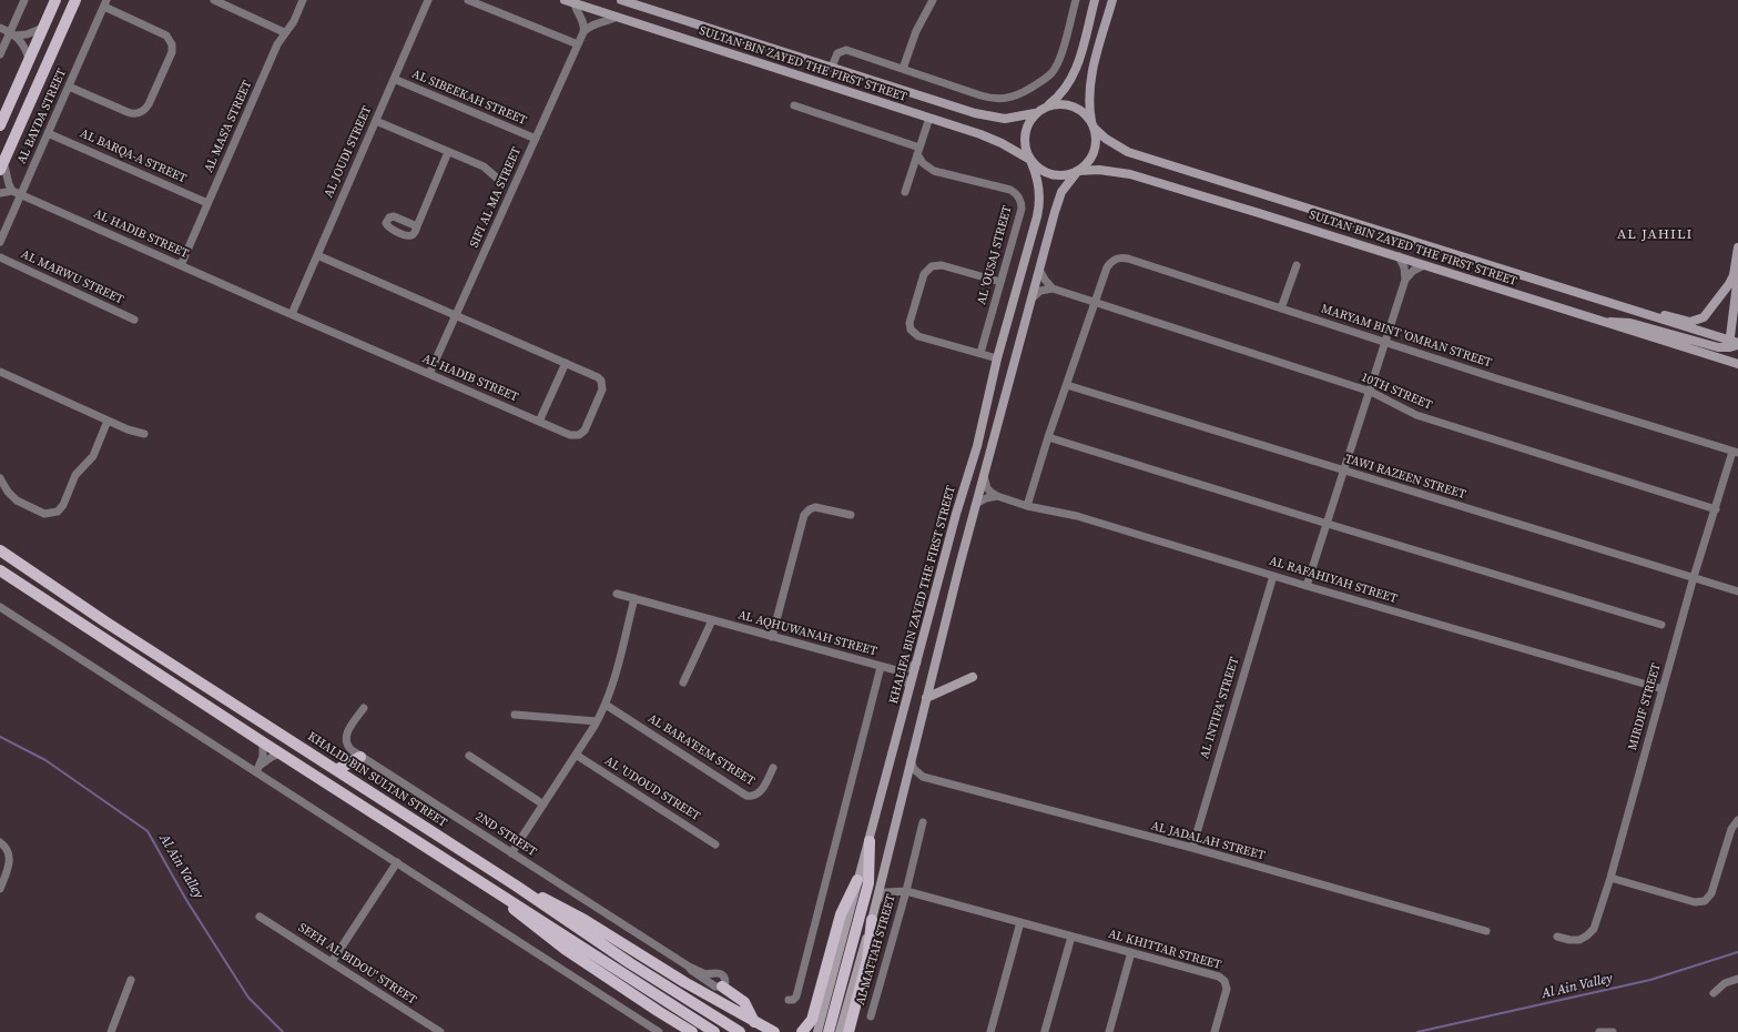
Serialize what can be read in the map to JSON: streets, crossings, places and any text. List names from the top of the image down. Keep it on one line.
{"streets":{"main road":["SULTAN BIN ZAYED THE FIRST STREET","KHALIFA BIN ZAYED THE FIRST STREET","KHALID BIN SULTAN STREET"],"street":["AL SIBEEKAH STREET","AL BAYDA STREET","AL MAS'A STREET","AL JOUDI STREET","AL BARQA-A STREET","SIFI AL MA STREET","AL HADIB STREET","AL 'OUSAJ STREET","AL MARWU STREET","MARYAM BINT 'OMRAN STREET","10TH STREET","TAWI RAZEEN STREET","AL RAFAHIYAH STREET","AL AQHUWANAH STREET","MIRDIF STREET","AL INTIFA' STREET","AL BARA'EEM STREET","AL 'UDOUD STREET","2ND STREET","AL JADALAH STREET","AL MATTAH STREET","AL KHITTAR STREET","SEEH AL BIDOU' STREET"]},"crossings":[["SULTAN BIN ZAYED THE FIRST STREET","KHALIFA BIN ZAYED THE FIRST STREET"],["AL SIBEEKAH STREET","AL JOUDI STREET"],["AL SIBEEKAH STREET","SIFI AL MA STREET"],["AL BAYDA STREET","AL BARQA-A STREET"],["AL BAYDA STREET","AL HADIB STREET"],["AL MAS'A STREET","AL BARQA-A STREET"],["AL MAS'A STREET","AL HADIB STREET"],["AL JOUDI STREET","AL HADIB STREET"],["SIFI AL MA STREET","AL HADIB STREET"],["MARYAM BINT 'OMRAN STREET","10TH STREET"],["MARYAM BINT 'OMRAN STREET","TAWI RAZEEN STREET"],["MARYAM BINT 'OMRAN STREET","AL RAFAHIYAH STREET"],["MARYAM BINT 'OMRAN STREET","MIRDIF STREET"],["10TH STREET","MIRDIF STREET"],["TAWI RAZEEN STREET","MIRDIF STREET"],["AL RAFAHIYAH STREET","MIRDIF STREET"],["AL RAFAHIYAH STREET","AL INTIFA' STREET"],["AL INTIFA' STREET","AL JADALAH STREET"],["AL MATTAH STREET","AL KHITTAR STREET"]],"districts":["AL JAHILI"],"water":["Al Ain Valley"]}
